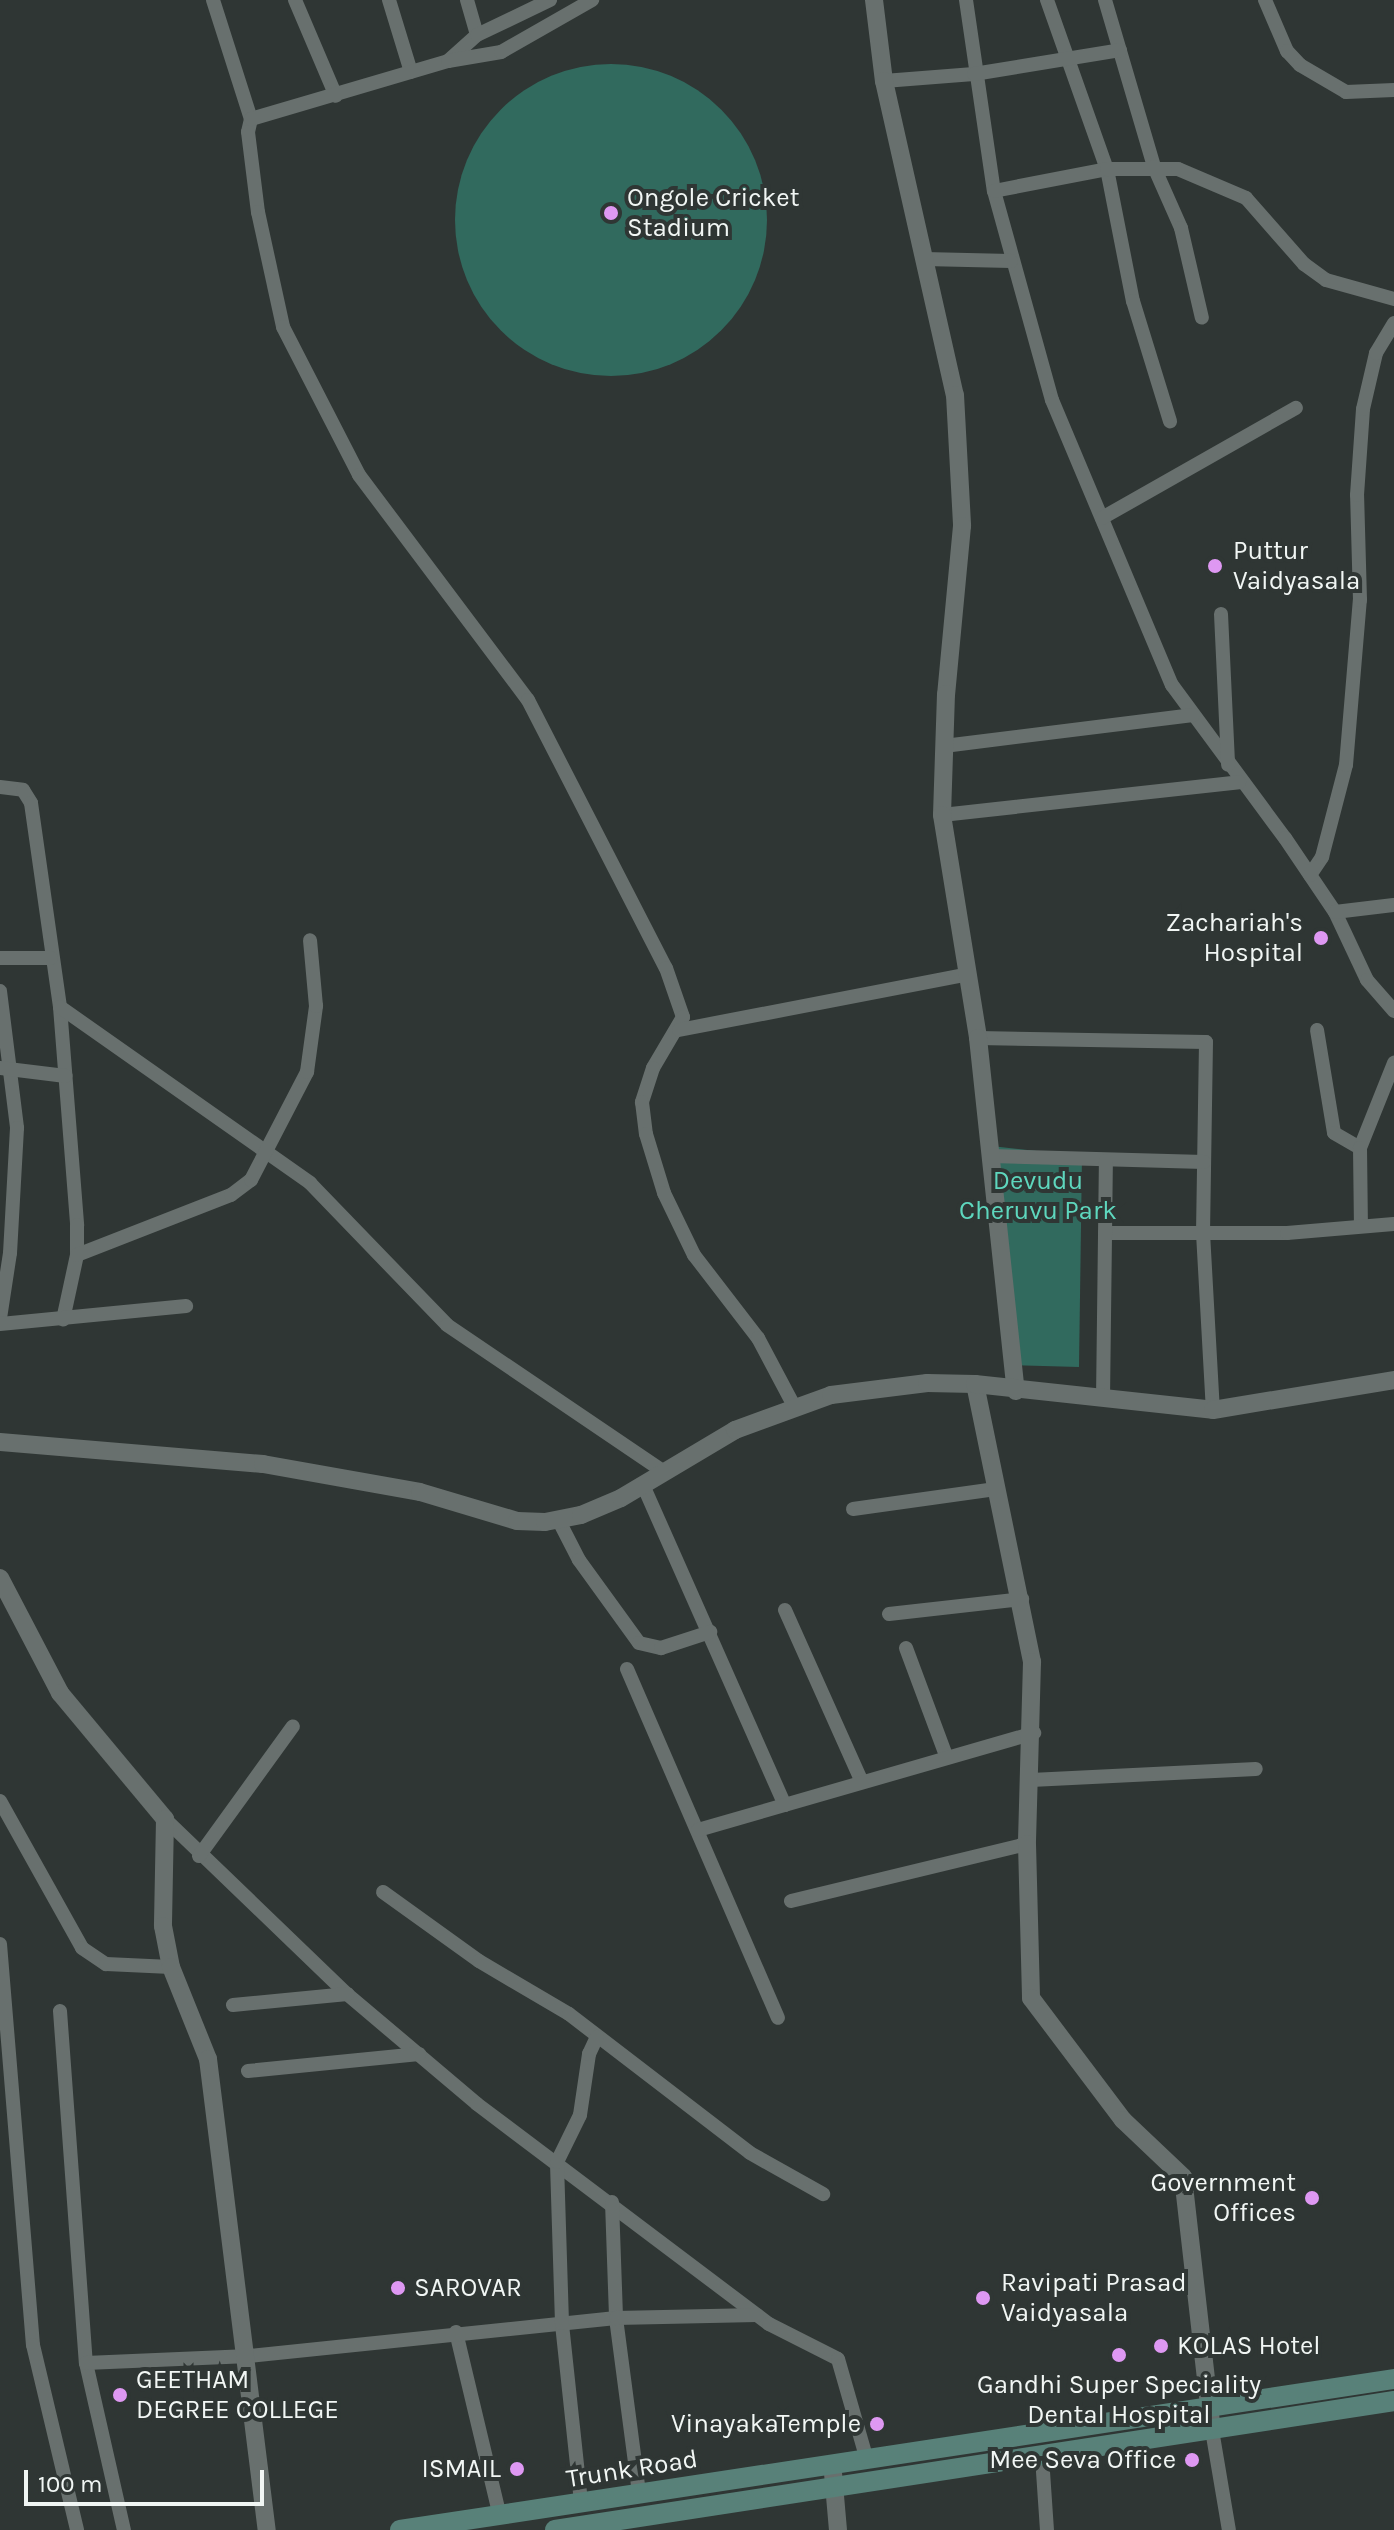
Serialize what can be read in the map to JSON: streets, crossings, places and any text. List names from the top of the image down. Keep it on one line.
{"streets":{"main road":["Trunk Road"]},"parks":["Devudu Cheruvu Park"],"places":["Ongole Cricket Stadium","Puttur Vaidyasala","Zachariah's Hospital","Government Offices","SAROVAR","Ravipati Prasad Vaidyasala","KOLAS Hotel","Gandhi Super Speciality Dental Hospital","GEETHAM DEGREE COLLEGE","VinayakaTemple","Mee Seva Office","ISMAIL"],"scale_bar":"100 m"}
